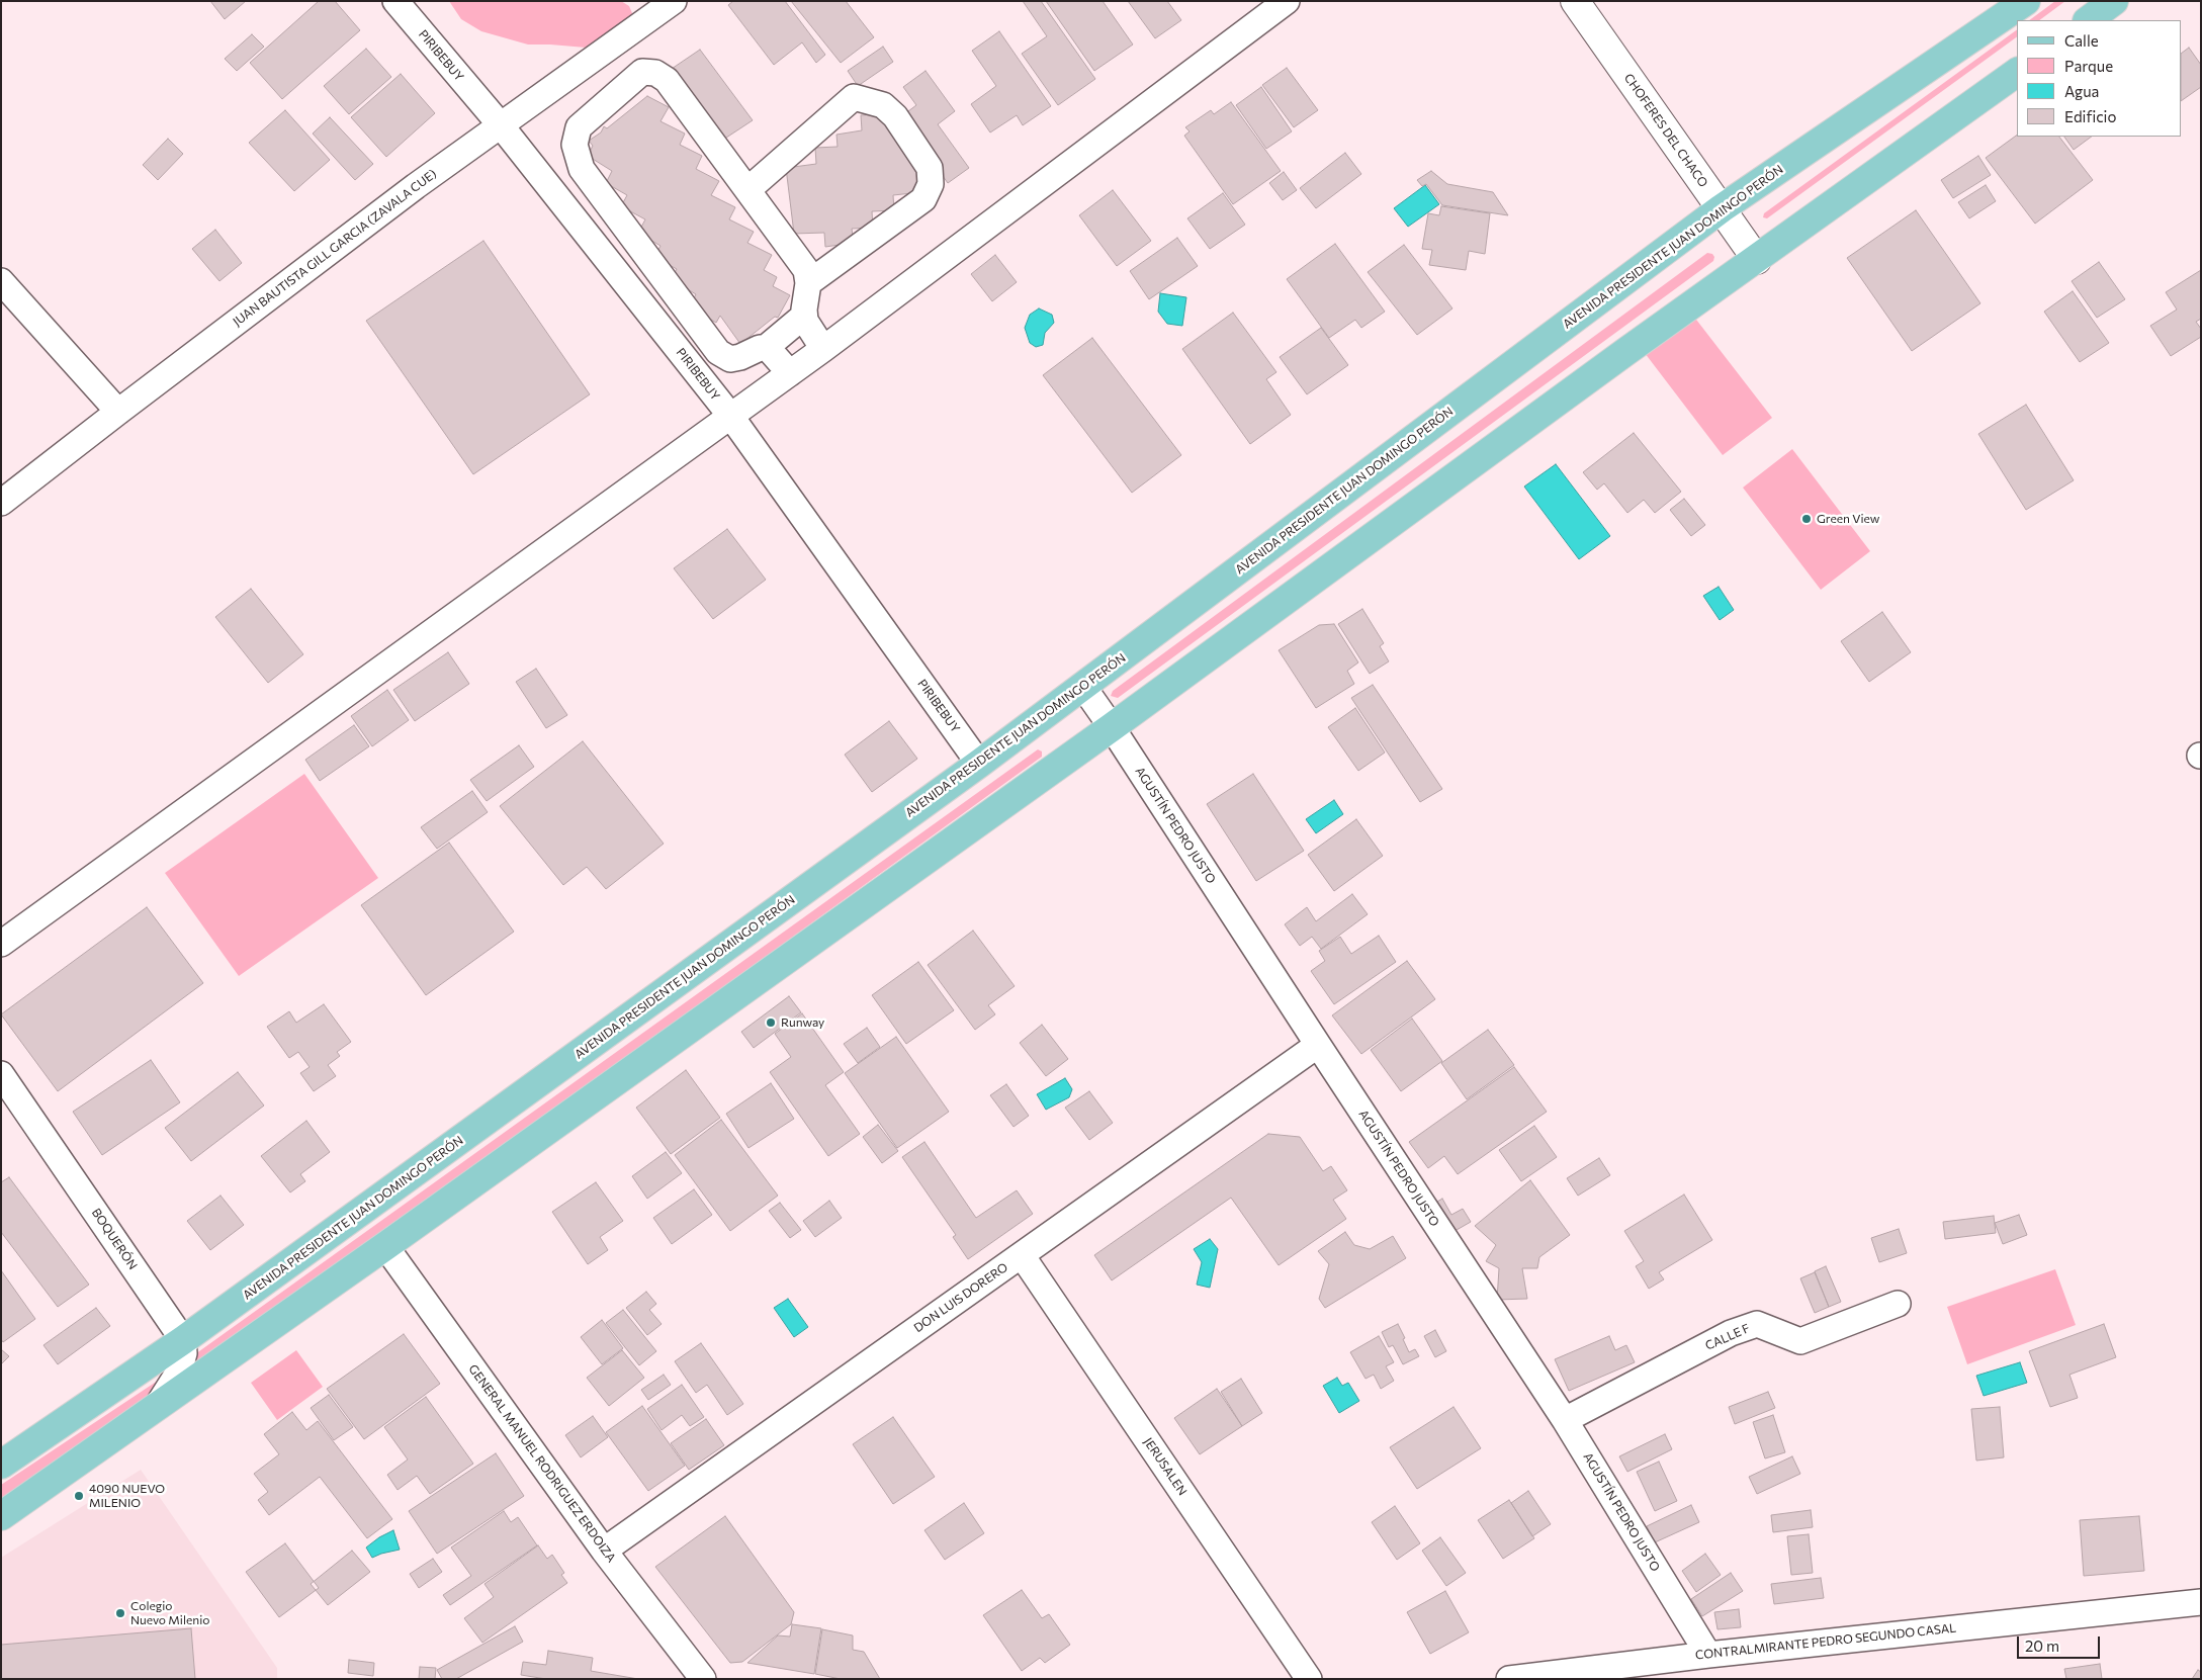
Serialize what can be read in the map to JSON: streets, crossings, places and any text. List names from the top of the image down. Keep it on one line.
{"streets":{"main road":["CHOFERES DEL CHACO","AVENIDA PRESIDENTE JUAN DOMINGO PERÓN"],"street":["PIRIBEBUY","JUAN BAUTISTA GILL GARCIA (ZAVALA CUE)","AGUSTÍN PEDRO JUSTO","BOQUERÓN","DON LUIS DORERO","CALLE F","GENERAL MANUEL RODRIGUEZ ERDOIZA","JERUSALEN","CONTRALMIRANTE PEDRO SEGUNDO CASAL"]},"crossings":[["PIRIBEBUY","AVENIDA PRESIDENTE JUAN DOMINGO PERÓN"],["PIRIBEBUY","JUAN BAUTISTA GILL GARCIA (ZAVALA CUE)"],["CHOFERES DEL CHACO","AVENIDA PRESIDENTE JUAN DOMINGO PERÓN"],["AVENIDA PRESIDENTE JUAN DOMINGO PERÓN","AGUSTÍN PEDRO JUSTO"],["AVENIDA PRESIDENTE JUAN DOMINGO PERÓN","BOQUERÓN"],["AGUSTÍN PEDRO JUSTO","DON LUIS DORERO"],["AGUSTÍN PEDRO JUSTO","CALLE F"],["AGUSTÍN PEDRO JUSTO","CONTRALMIRANTE PEDRO SEGUNDO CASAL"],["DON LUIS DORERO","GENERAL MANUEL RODRIGUEZ ERDOIZA"],["DON LUIS DORERO","JERUSALEN"]],"places":["Green View","Runway","4090 NUEVO MILENIO","Colegio Nuevo Milenio"],"legend":["Calle","Parque","Agua","Edificio"],"scale_bar":"20 m"}
